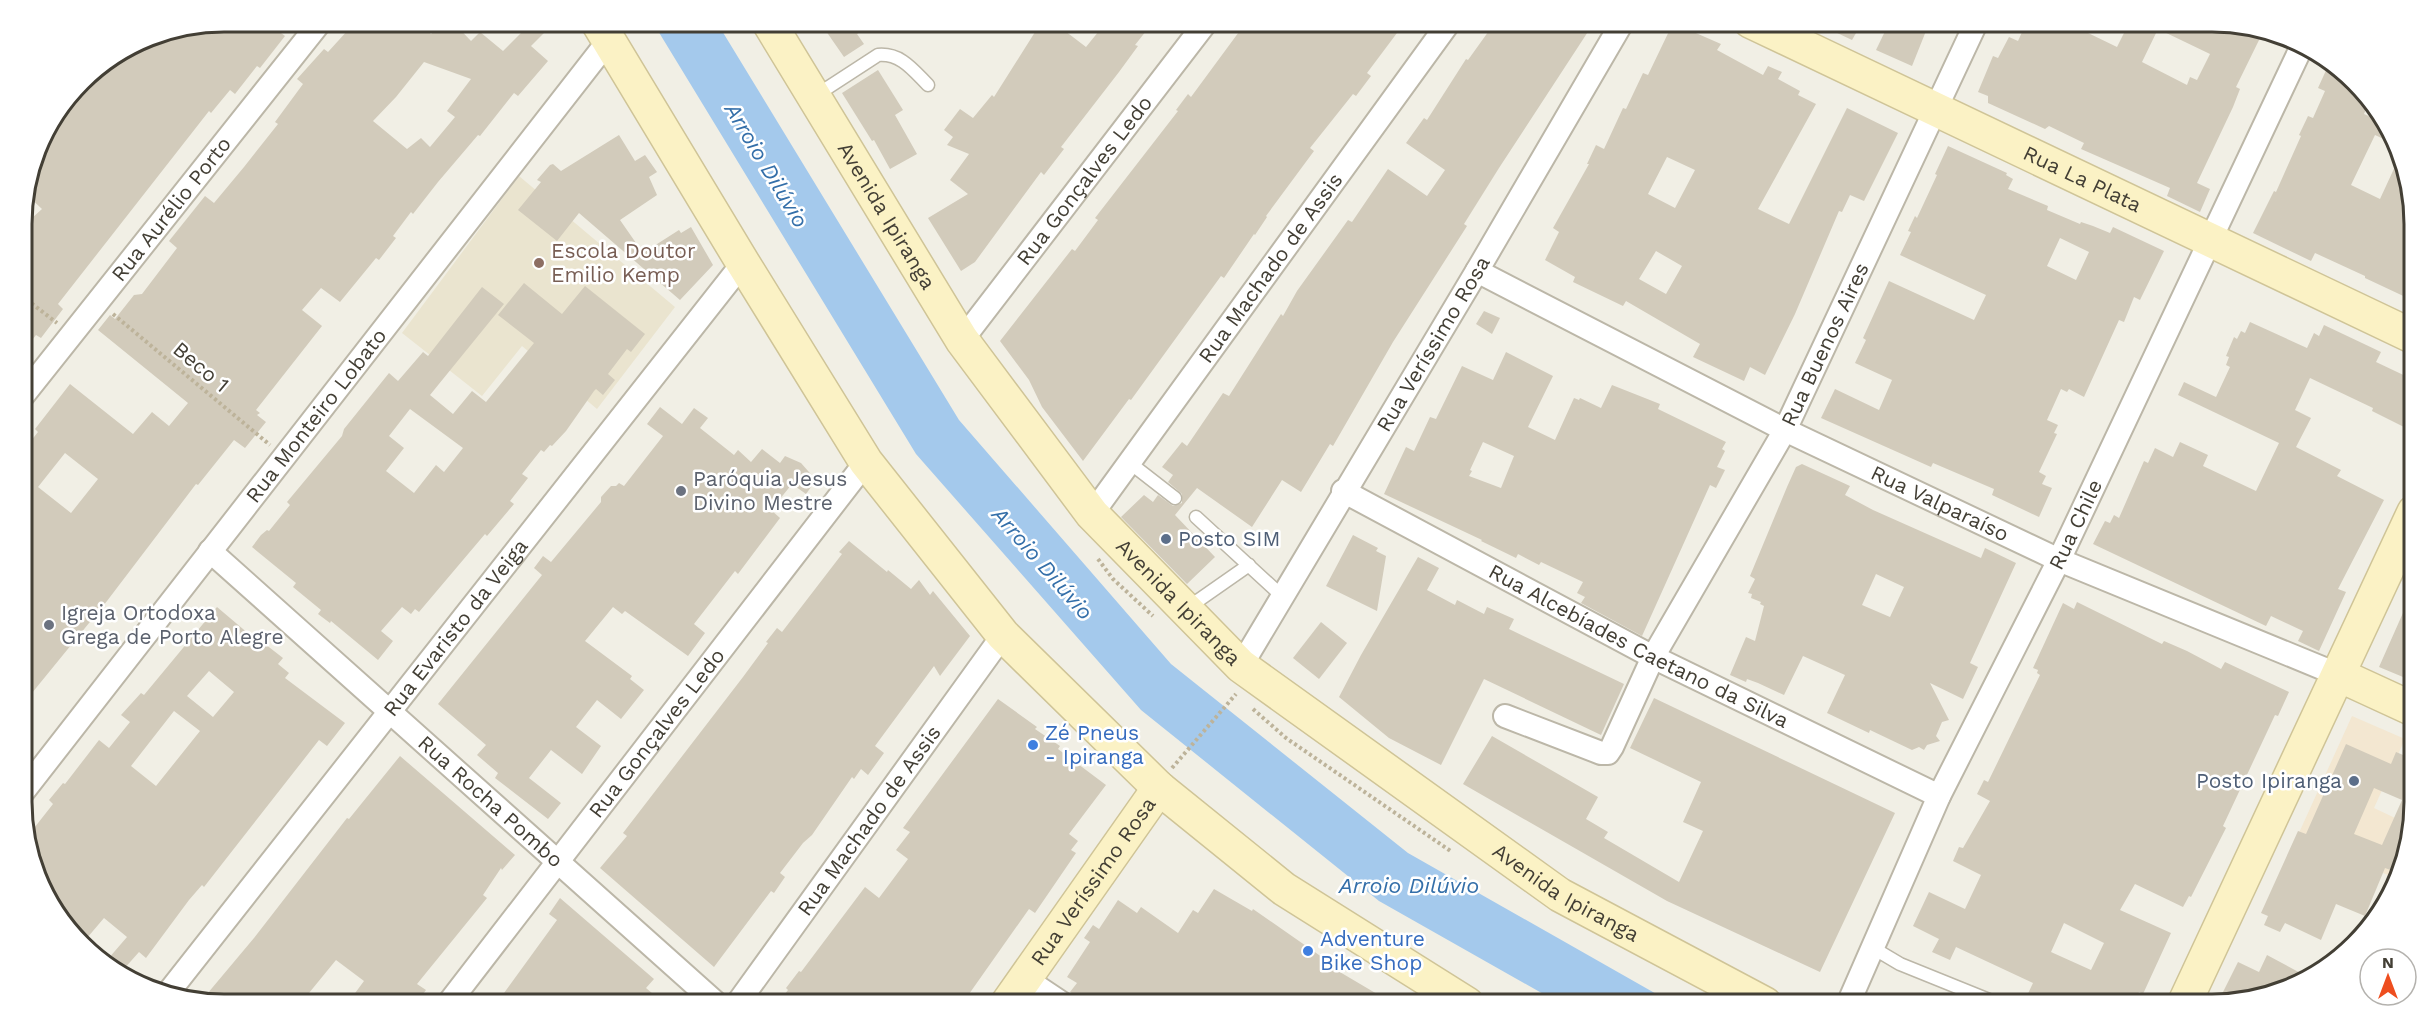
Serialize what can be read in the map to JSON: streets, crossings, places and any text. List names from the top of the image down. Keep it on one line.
{"streets":{"main road":["Rua La Plata","Avenida Ipiranga","Rua Veríssimo Rosa","Rua Valparaíso"],"street":["Rua Gonçalves Ledo","Rua Aurélio Porto","Rua Machado de Assis","Rua Buenos Aires","Rua Monteiro Lobato","Rua Chile","Rua Evaristo da Veiga","Rua Alcebíades Caetano da Silva","Rua Rocha Pombo"],"path":["Beco 1"]},"crossings":[["Rua La Plata","Rua Buenos Aires"],["Rua La Plata","Rua Chile"],["Rua Gonçalves Ledo","Avenida Ipiranga"],["Rua Gonçalves Ledo","Rua Rocha Pombo"],["Rua Aurélio Porto","Beco 1"],["Avenida Ipiranga","Rua Machado de Assis"],["Avenida Ipiranga","Rua Veríssimo Rosa"],["Rua Veríssimo Rosa","Rua Valparaíso"],["Rua Veríssimo Rosa","Rua Alcebíades Caetano da Silva"],["Rua Buenos Aires","Rua Valparaíso"],["Rua Buenos Aires","Rua Alcebíades Caetano da Silva"],["Beco 1","Rua Monteiro Lobato"],["Rua Monteiro Lobato","Rua Rocha Pombo"],["Rua Valparaíso","Rua Chile"],["Rua Chile","Rua Alcebíades Caetano da Silva"],["Rua Evaristo da Veiga","Rua Rocha Pombo"]],"water":["Arroio Dilúvio"],"places":["Escola Doutor Emilio Kemp","Paróquia Jesus Divino Mestre","Posto SIM","Igreja Ortodoxa Grega de Porto Alegre","Zé Pneus - Ipiranga","Posto Ipiranga","Adventure Bike Shop"],"north":"top"}
